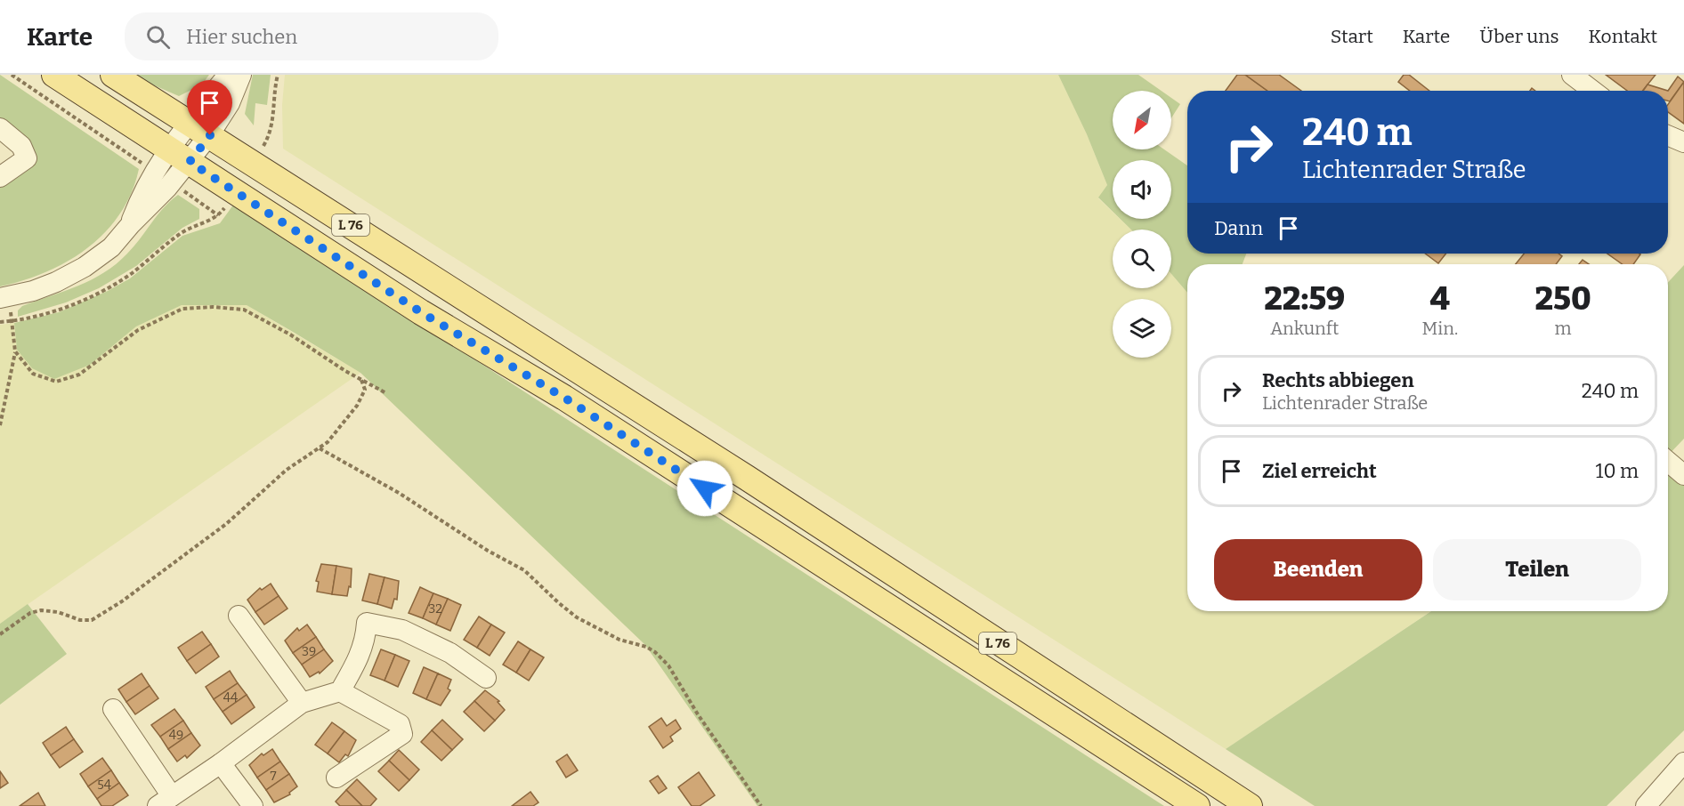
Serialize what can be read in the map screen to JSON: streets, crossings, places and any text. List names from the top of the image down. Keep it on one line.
{"streets":{"main road":["L 76"]},"house_numbers":["32","39","44","49","7","54"],"north":"bottom left","page":{"header":"Karte","search":"Hier suchen","nav":["Start","Karte","Über uns","Kontakt"],"turn":["240 m","Lichtenrader Straße"],"then":"Dann","eta":["22:59","Ankunft","4","Min.","250","m"],"list":[{"name":"Rechts abbiegen","note":"Lichtenrader Straße","value":"240 m"},{"name":"Ziel erreicht","value":"10 m"}],"buttons":["Beenden","Teilen"]}}
